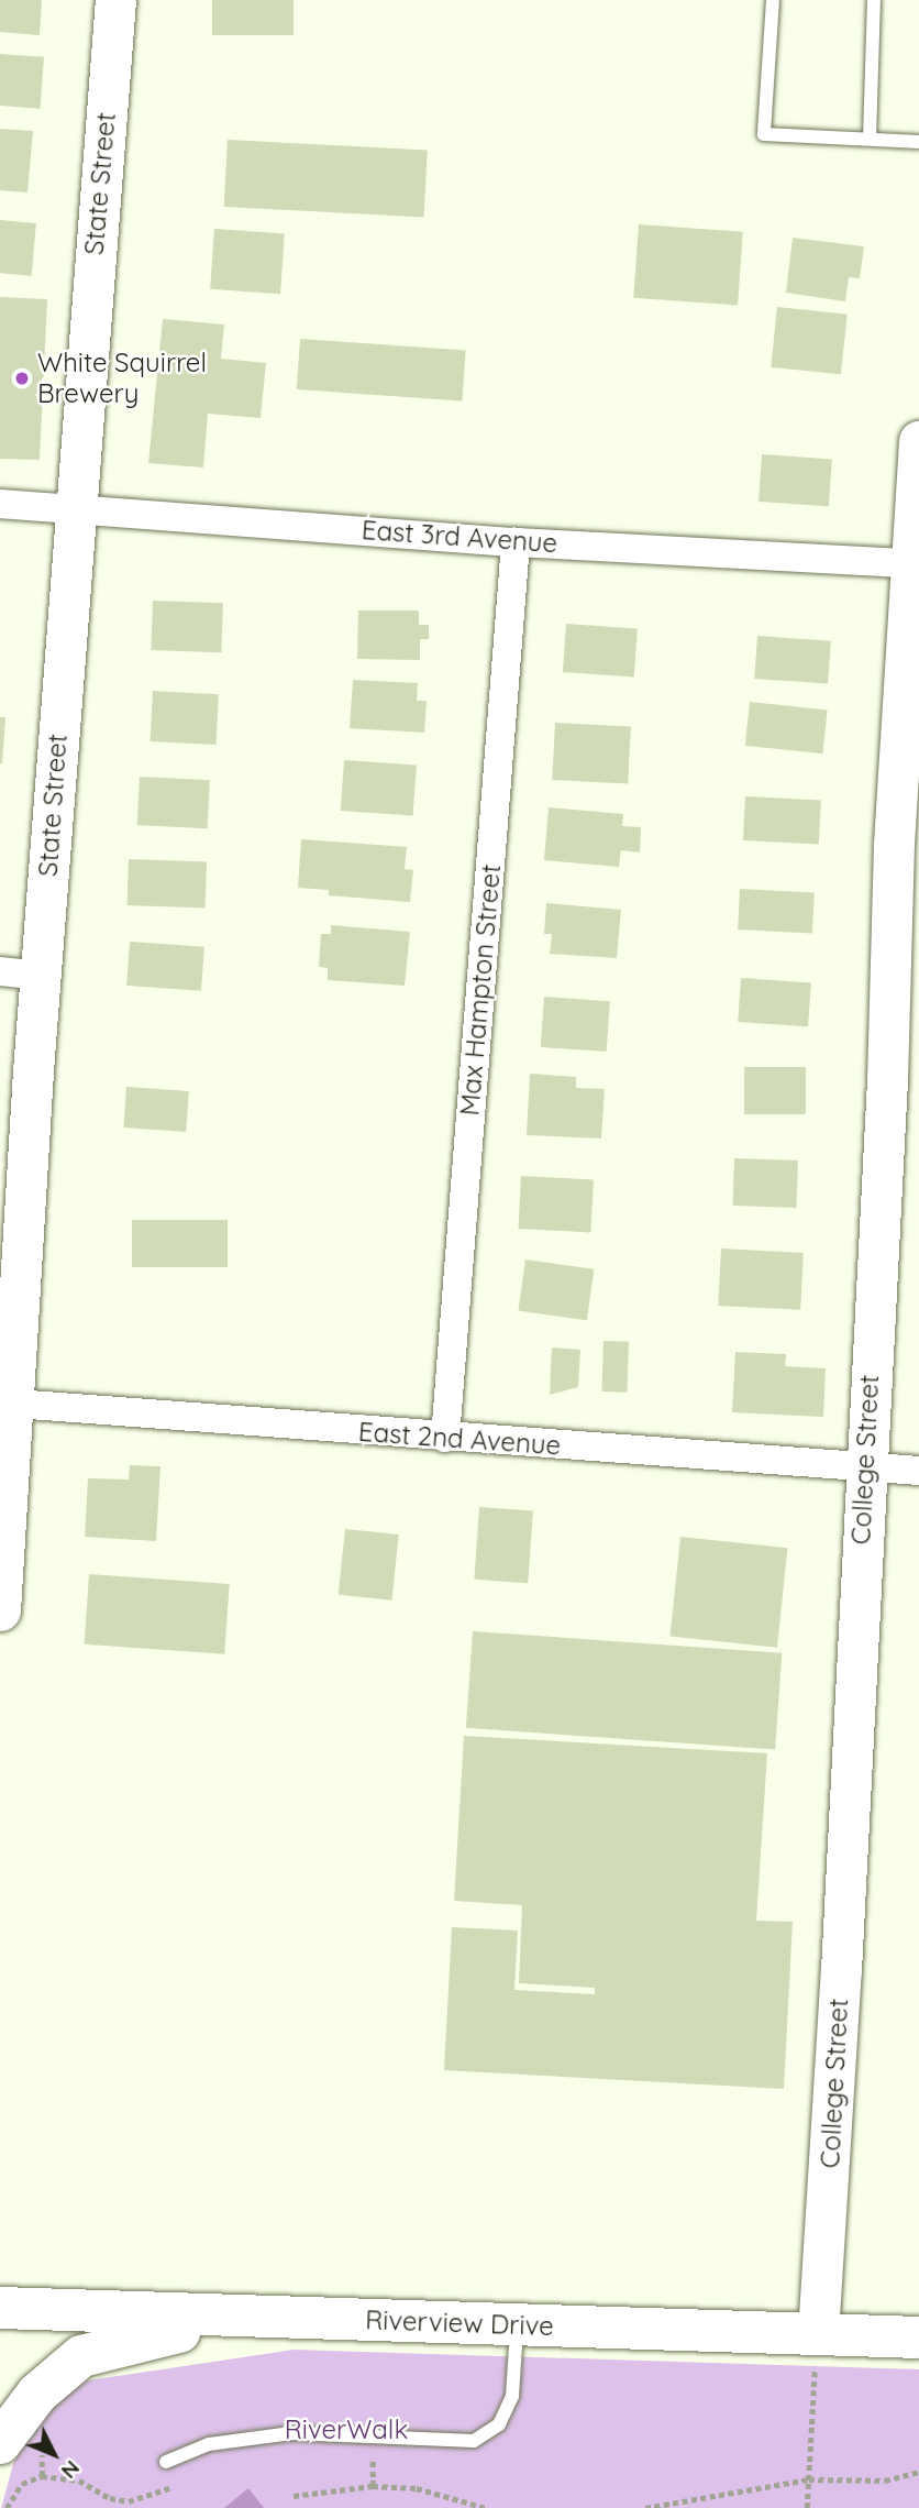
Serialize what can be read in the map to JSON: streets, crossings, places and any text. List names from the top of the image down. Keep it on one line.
{"streets":{"main road":["Riverview Drive"],"street":["State Street","East 3rd Avenue","Max Hampton Street","East 2nd Avenue","College Street"]},"crossings":[["State Street","East 3rd Avenue"],["State Street","East 2nd Avenue"],["East 3rd Avenue","Max Hampton Street"],["East 3rd Avenue","College Street"],["Max Hampton Street","East 2nd Avenue"],["East 2nd Avenue","College Street"],["College Street","Riverview Drive"]],"parks":["RiverWalk"],"places":["White Squirrel Brewery"],"north":"bottom right"}
